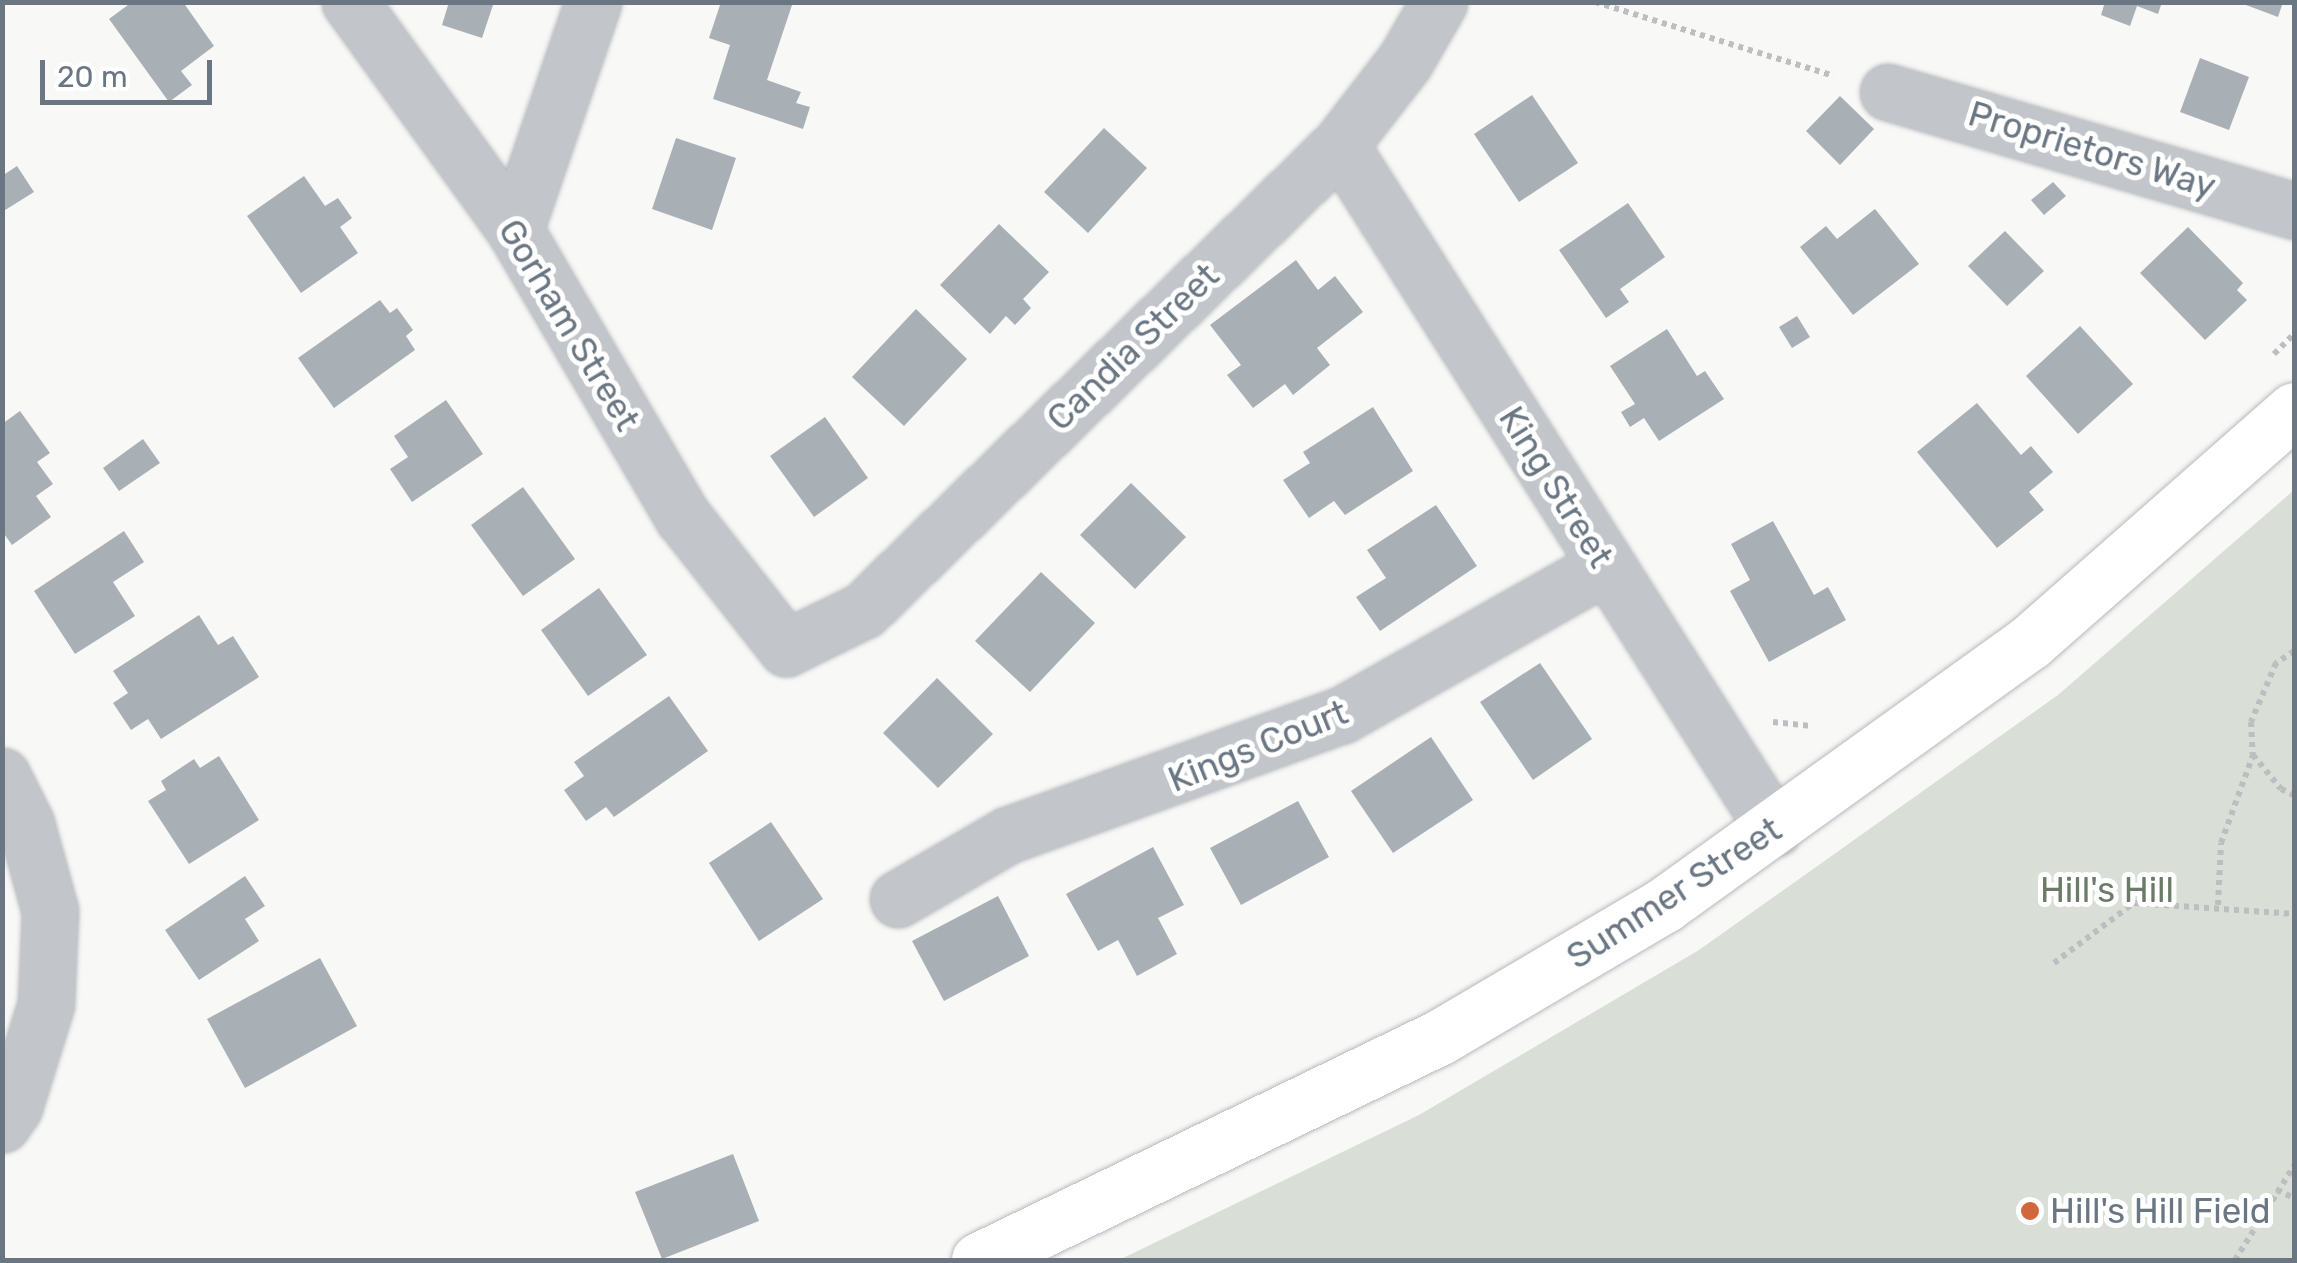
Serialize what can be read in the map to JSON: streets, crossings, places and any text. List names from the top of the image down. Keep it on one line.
{"streets":{"main road":["Summer Street"],"street":["Proprietors Way","Gorham Street","Candia Street","King Street","Kings Court"]},"crossings":[["Gorham Street","Candia Street"],["Candia Street","King Street"],["King Street","Kings Court"],["King Street","Summer Street"]],"parks":["Hill's Hill"],"places":["Hill's Hill Field"],"scale_bar":"20 m"}
